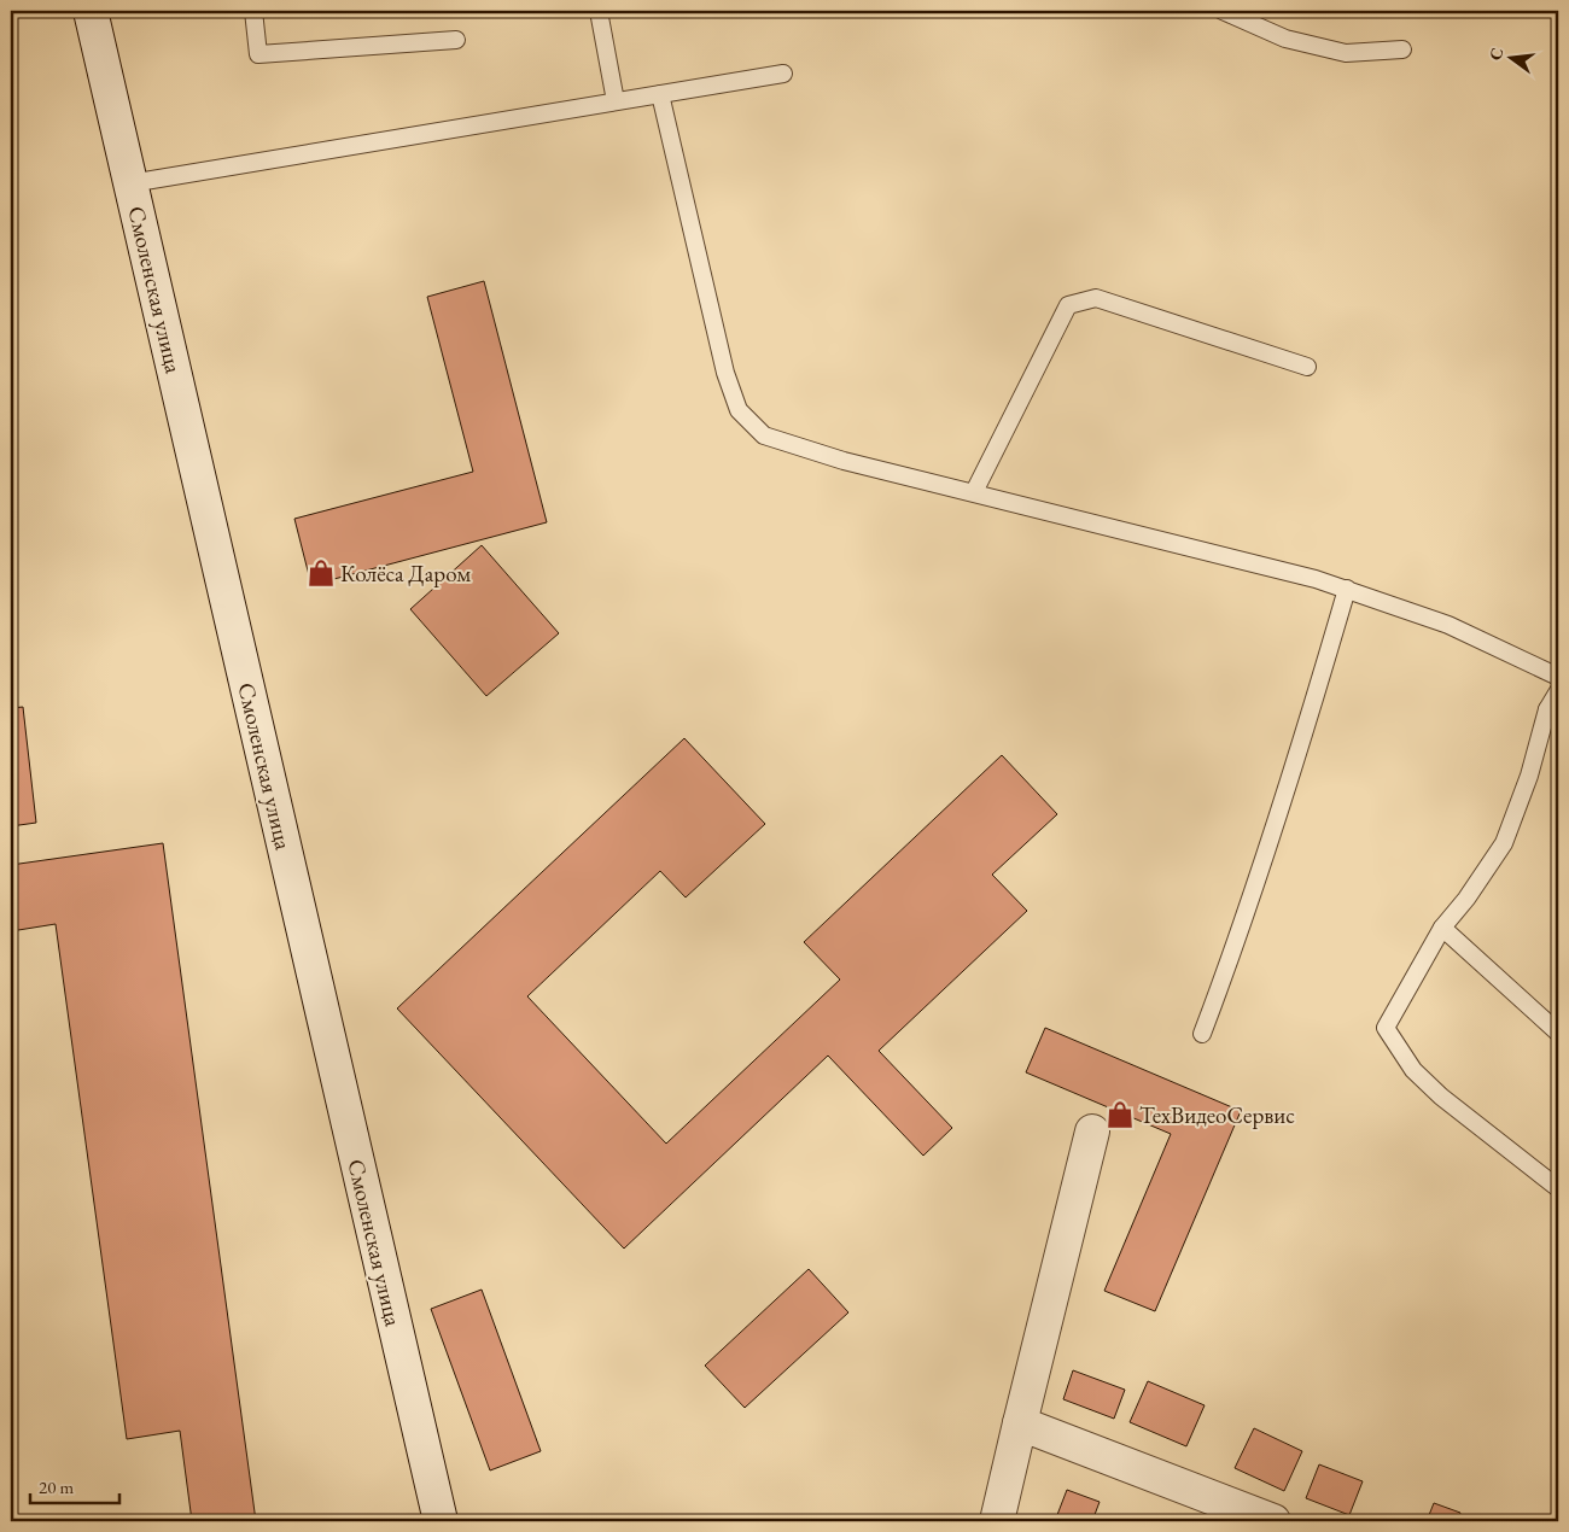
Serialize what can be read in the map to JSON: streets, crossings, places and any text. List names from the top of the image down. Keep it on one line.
{"streets":{"main road":["Смоленская улица"]},"places":{"shop":["Колёса Даром","ТехВидеоСервис"]},"scale_bar":"20 m","north":"left"}
